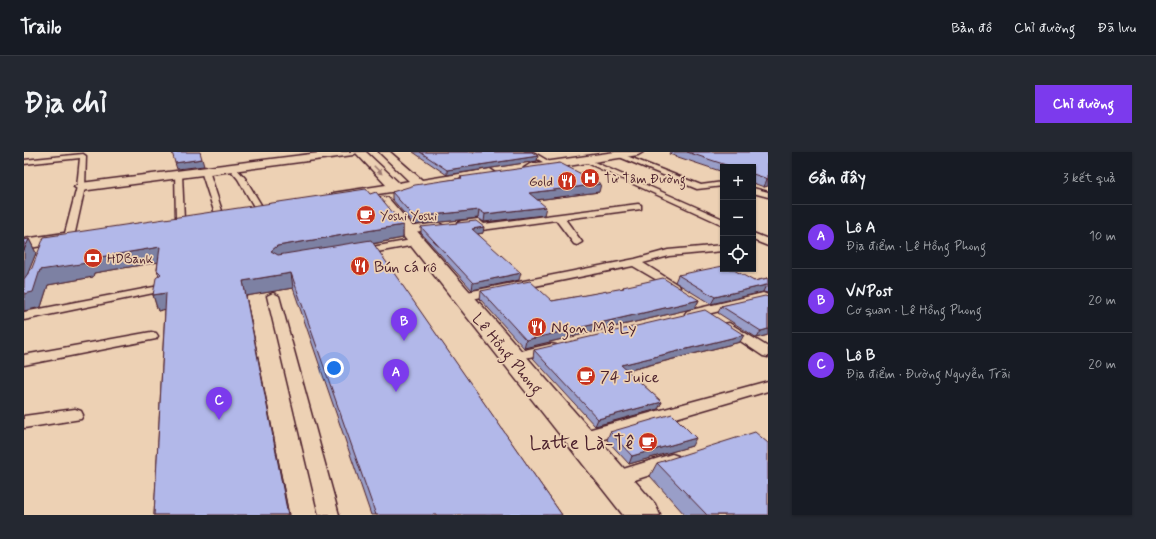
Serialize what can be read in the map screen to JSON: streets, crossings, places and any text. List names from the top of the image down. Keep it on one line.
{"streets":{"main road":["Lê Hồng Phong"]},"places":{"hospital":["Từ Tâm Đường"],"restaurant":["Gold","Bún cá rô","Ngon Mê Ly"],"cafe":["Yoshi Yoshi","74 Juice","Latte Là-Tê"],"bank":["HDBank"]},"page":{"header":"Trailo","nav":["Bản đồ","Chỉ đường","Đã lưu"],"buttons":"Chỉ đường","title":"Địa chỉ","heading":["Gần đây","3 kết quả"],"map_buttons":["+","−"],"list":[{"mark":"A","name":"Lô A","note":"Địa điểm · Lê Hồng Phong","value":"10 m"},{"mark":"B","name":"VNPost","note":"Cơ quan · Lê Hồng Phong","value":"20 m"},{"mark":"C","name":"Lô B","note":"Địa điểm · Đường Nguyễn Trãi","value":"20 m"}],"pins":["B","A","C"]}}
